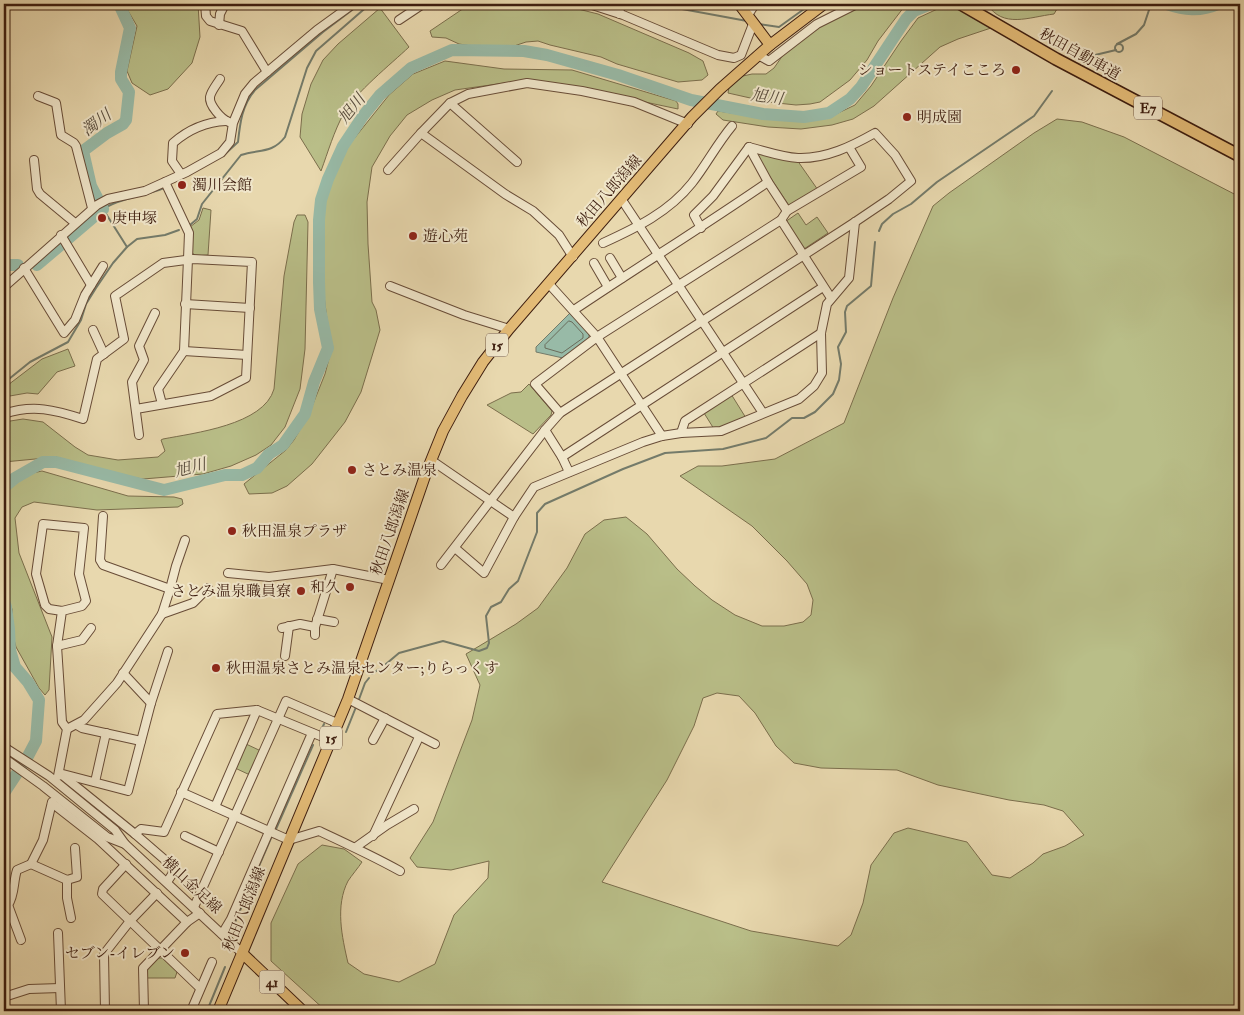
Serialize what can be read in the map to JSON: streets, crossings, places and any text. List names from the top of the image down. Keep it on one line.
{"streets":{"highway":["秋田自動車道","E7"],"main road":["秋田八郎潟線","15","横山金足線","41"]},"crossings":[["秋田八郎潟線","横山金足線"]],"water":["旭川","濁川"],"places":["ショートステイこころ","明成園","濁川会館","庚申塚","遊心苑","さとみ温泉","秋田温泉プラザ","和久","さとみ温泉職員寮","秋田温泉さとみ温泉センター;りらっくす","セブン-イレブン"]}
